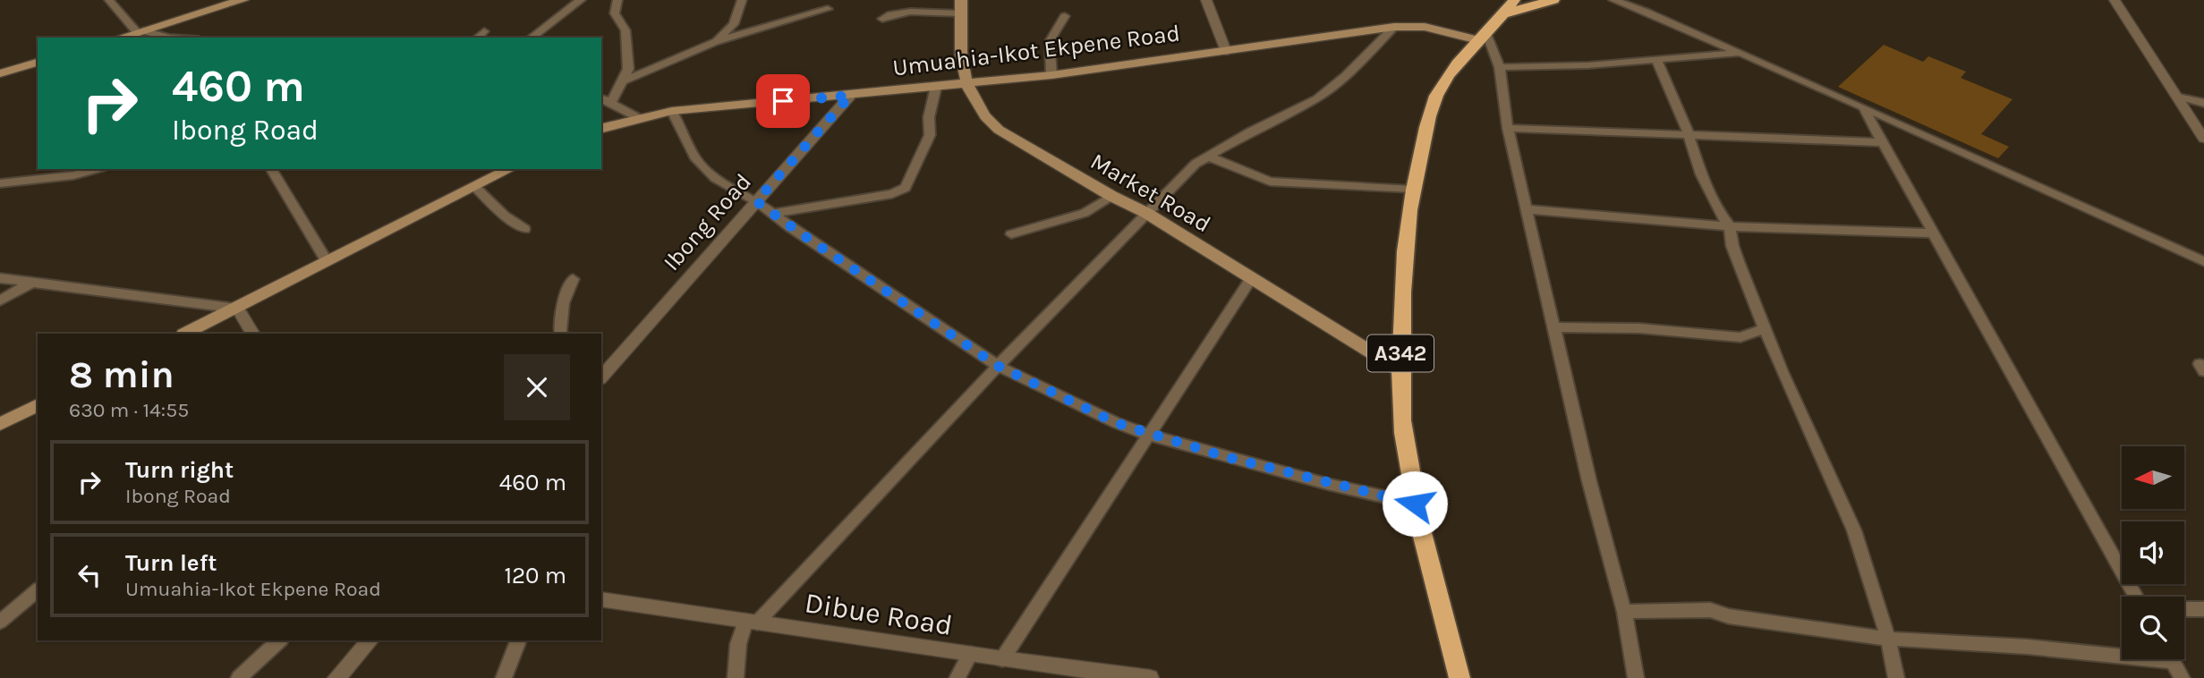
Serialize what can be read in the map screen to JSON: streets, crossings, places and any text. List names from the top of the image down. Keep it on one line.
{"streets":{"highway":["A342"],"main road":["Umuahia-Ikot Ekpene Road","Market Road"],"street":["Ibong Road","Dibue Road"]},"crossings":[["Umuahia-Ikot Ekpene Road","Market Road"],["Umuahia-Ikot Ekpene Road","Ibong Road"],["Umuahia-Ikot Ekpene Road","A342"],["Market Road","A342"]],"north":"left","page":{"turn":["460 m","Ibong Road"],"heading":["8 min","630 m · 14:55"],"list":[{"name":"Turn right","note":"Ibong Road","value":"460 m"},{"name":"Turn left","note":"Umuahia-Ikot Ekpene Road","value":"120 m"}]}}
